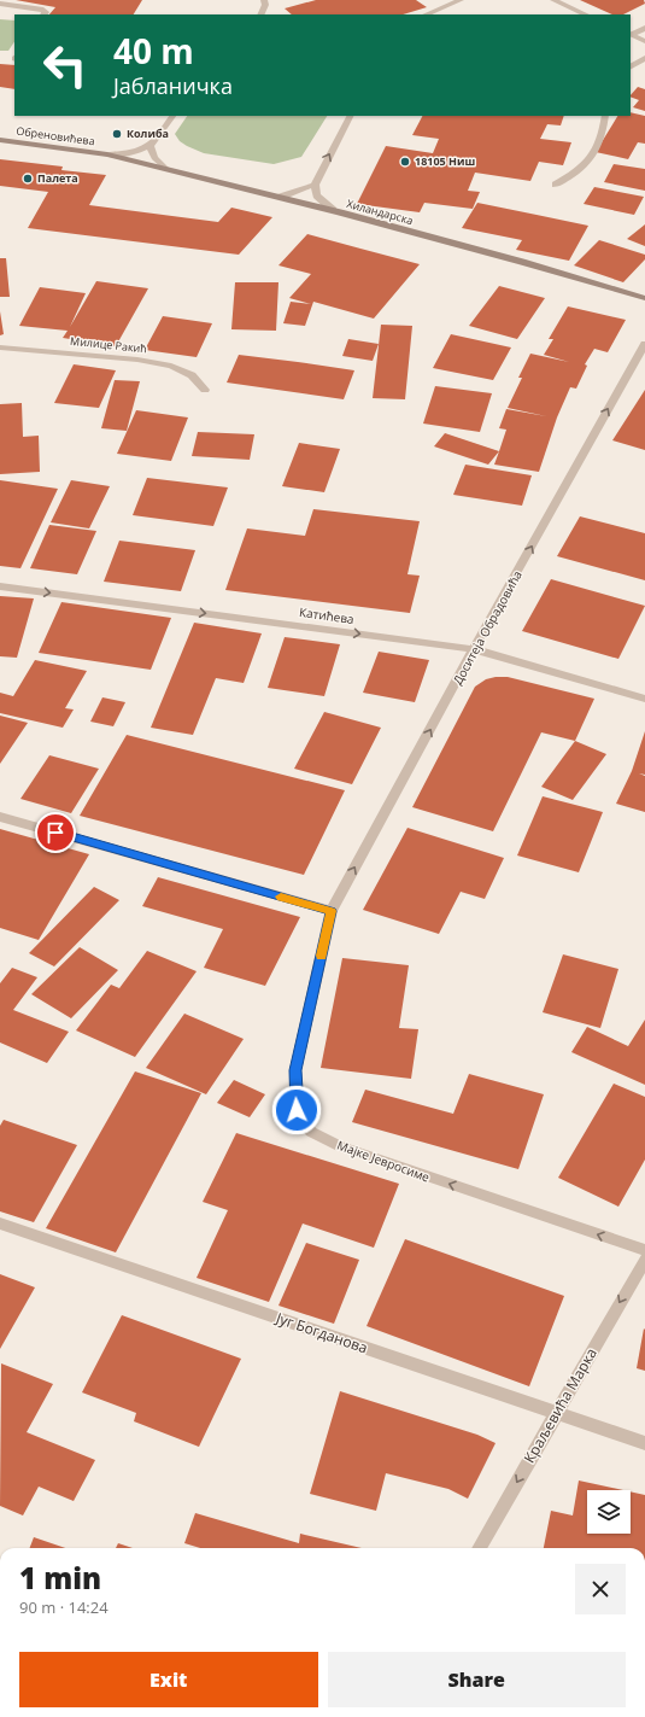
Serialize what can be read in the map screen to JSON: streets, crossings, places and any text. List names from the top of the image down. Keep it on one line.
{"streets":{"street":["Обреновићева","Хиландарска","Милице Ракић","Катићева","Доситеја Обрадовића","Мајке Јевросиме","Југ Богданова","Краљевића Марка"]},"crossings":[["Обреновићева","Хиландарска"],["Катићева","Доситеја Обрадовића"],["Доситеја Обрадовића","Мајке Јевросиме"],["Југ Богданова","Краљевића Марка"]],"one_way":["Катићева","Доситеја Обрадовића","Краљевића Марка"],"places":["Колиба","18105 Ниш","Палета"],"page":{"turn":["40 m","Јабланичка"],"heading":["1 min","90 m · 14:24"],"buttons":["Exit","Share"]}}
